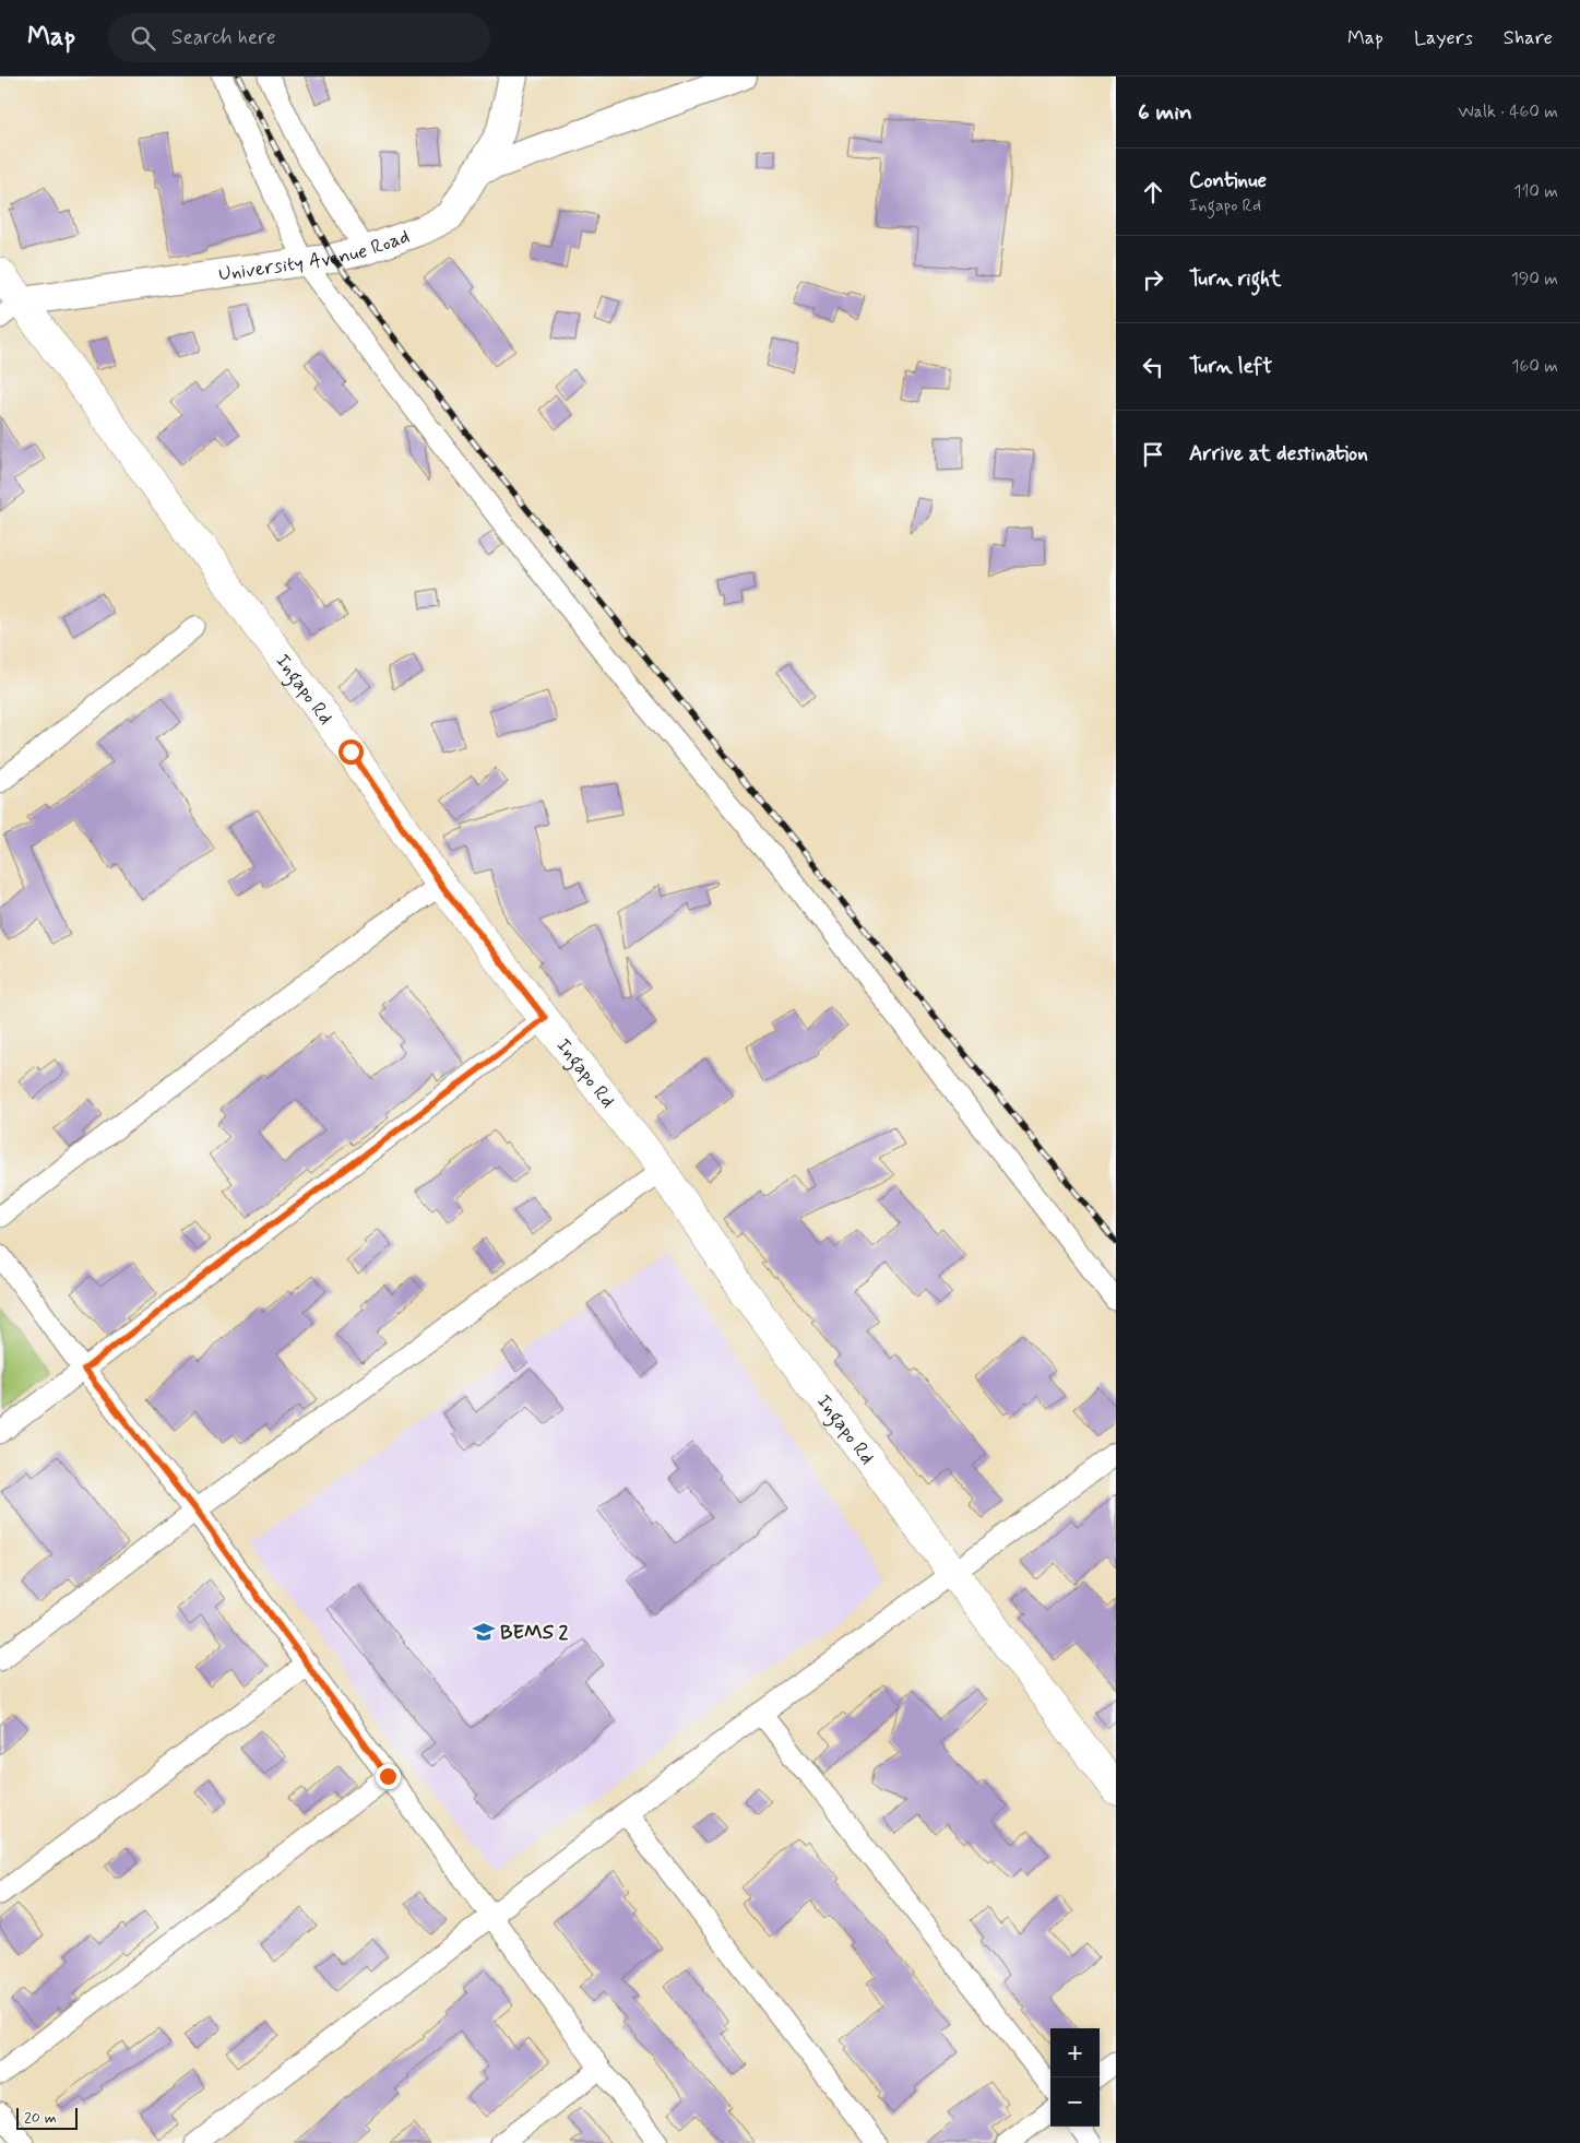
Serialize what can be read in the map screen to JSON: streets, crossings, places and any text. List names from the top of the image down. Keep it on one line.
{"streets":{"main road":["University Avenue Road","Ingapo Rd"]},"crossings":[["University Avenue Road","Ingapo Rd"]],"places":{"school or university":["BEMS 2"]},"scale_bar":"20 m","page":{"header":"Map","search":"Search here","nav":["Map","Layers","Share"],"heading":["6 min","Walk · 460 m"],"list":[["Continue","Ingapo Rd","110 m"],["Turn right","190 m"],["Turn left","160 m"],"Arrive at destination"],"map_buttons":["+","−"],"scale":"20 m"}}
